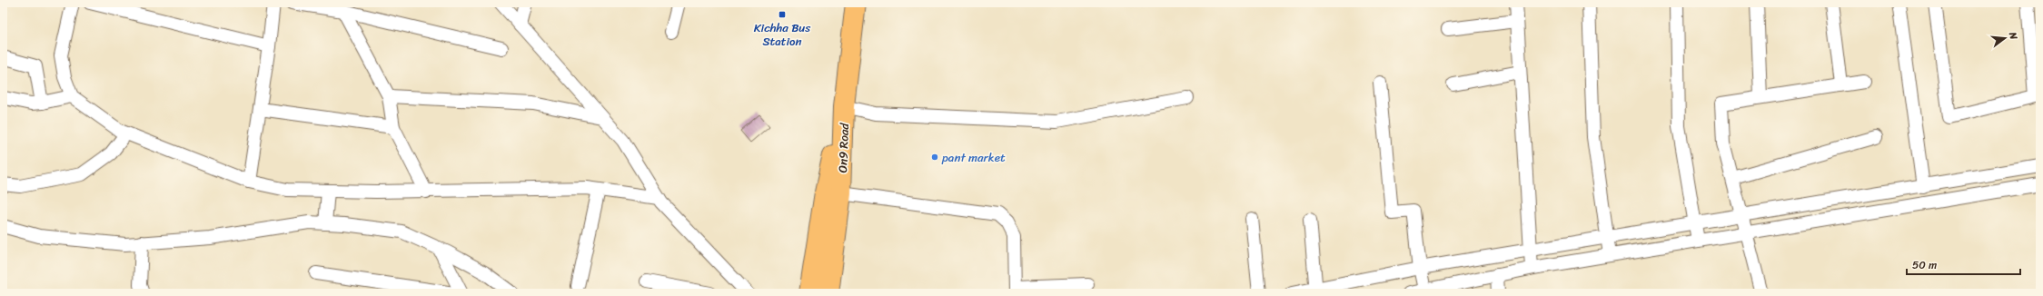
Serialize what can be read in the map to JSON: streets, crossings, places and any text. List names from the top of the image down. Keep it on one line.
{"streets":{"main road":["On9 Road"]},"places":{"transit":["Kichha Bus Station"],"other":["pant market"]},"scale_bar":"50 m","north":"right"}
